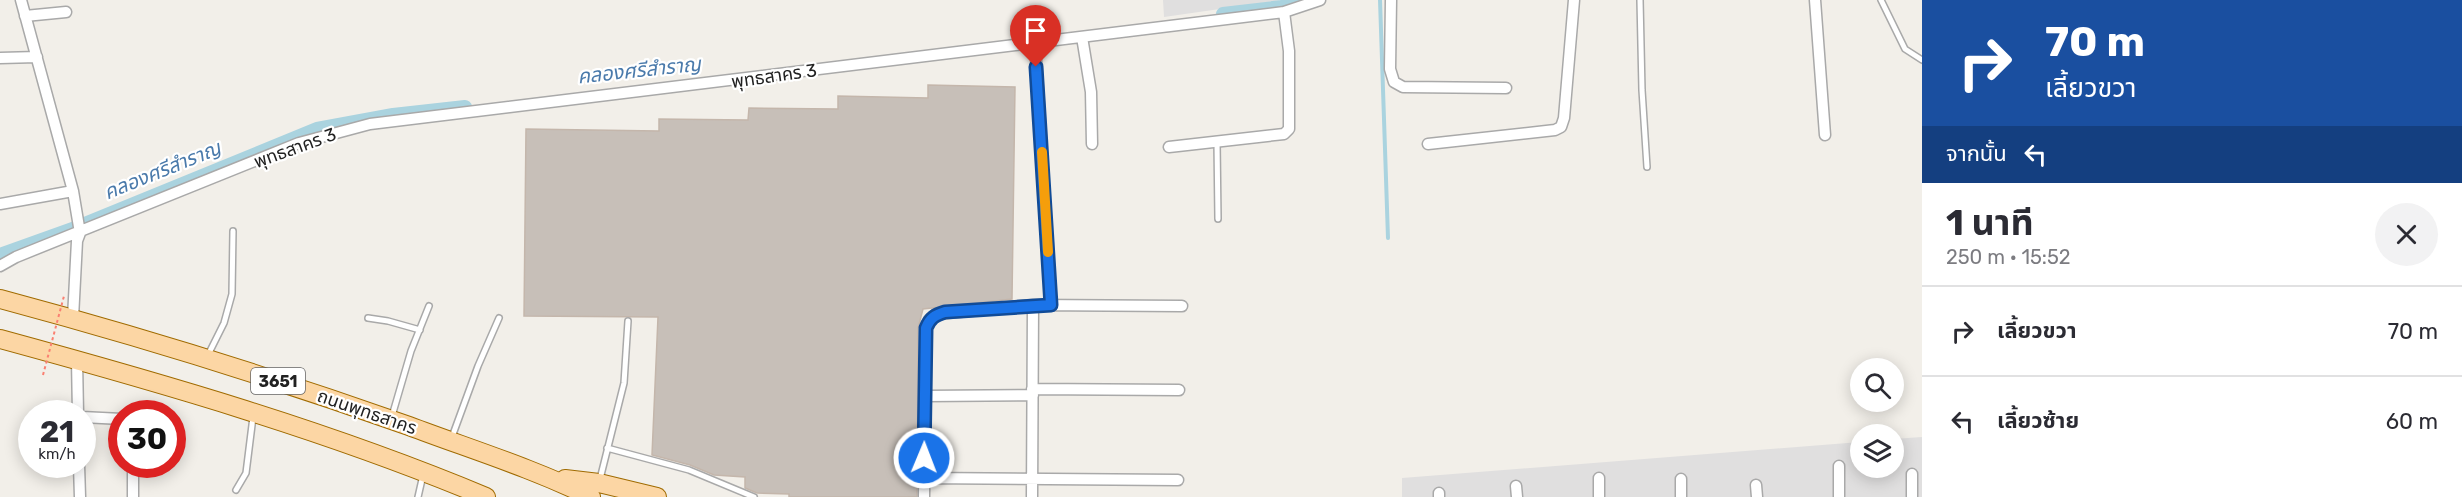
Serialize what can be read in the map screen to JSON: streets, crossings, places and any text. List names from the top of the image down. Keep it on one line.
{"streets":{"main road":["3651","ถนนพุทธสาคร"],"street":["พุทธสาคร 3"]},"water":["คลองศรีสำราญ"],"page":{"turn":["70 m","เลี้ยวขวา"],"then":"จากนั้น","heading":["1 นาที","250 m · 15:52"],"list":[{"name":"เลี้ยวขวา","value":"70 m"},{"name":"เลี้ยวซ้าย","value":"60 m"}],"speed":"21 km/h","limit":"30"}}
